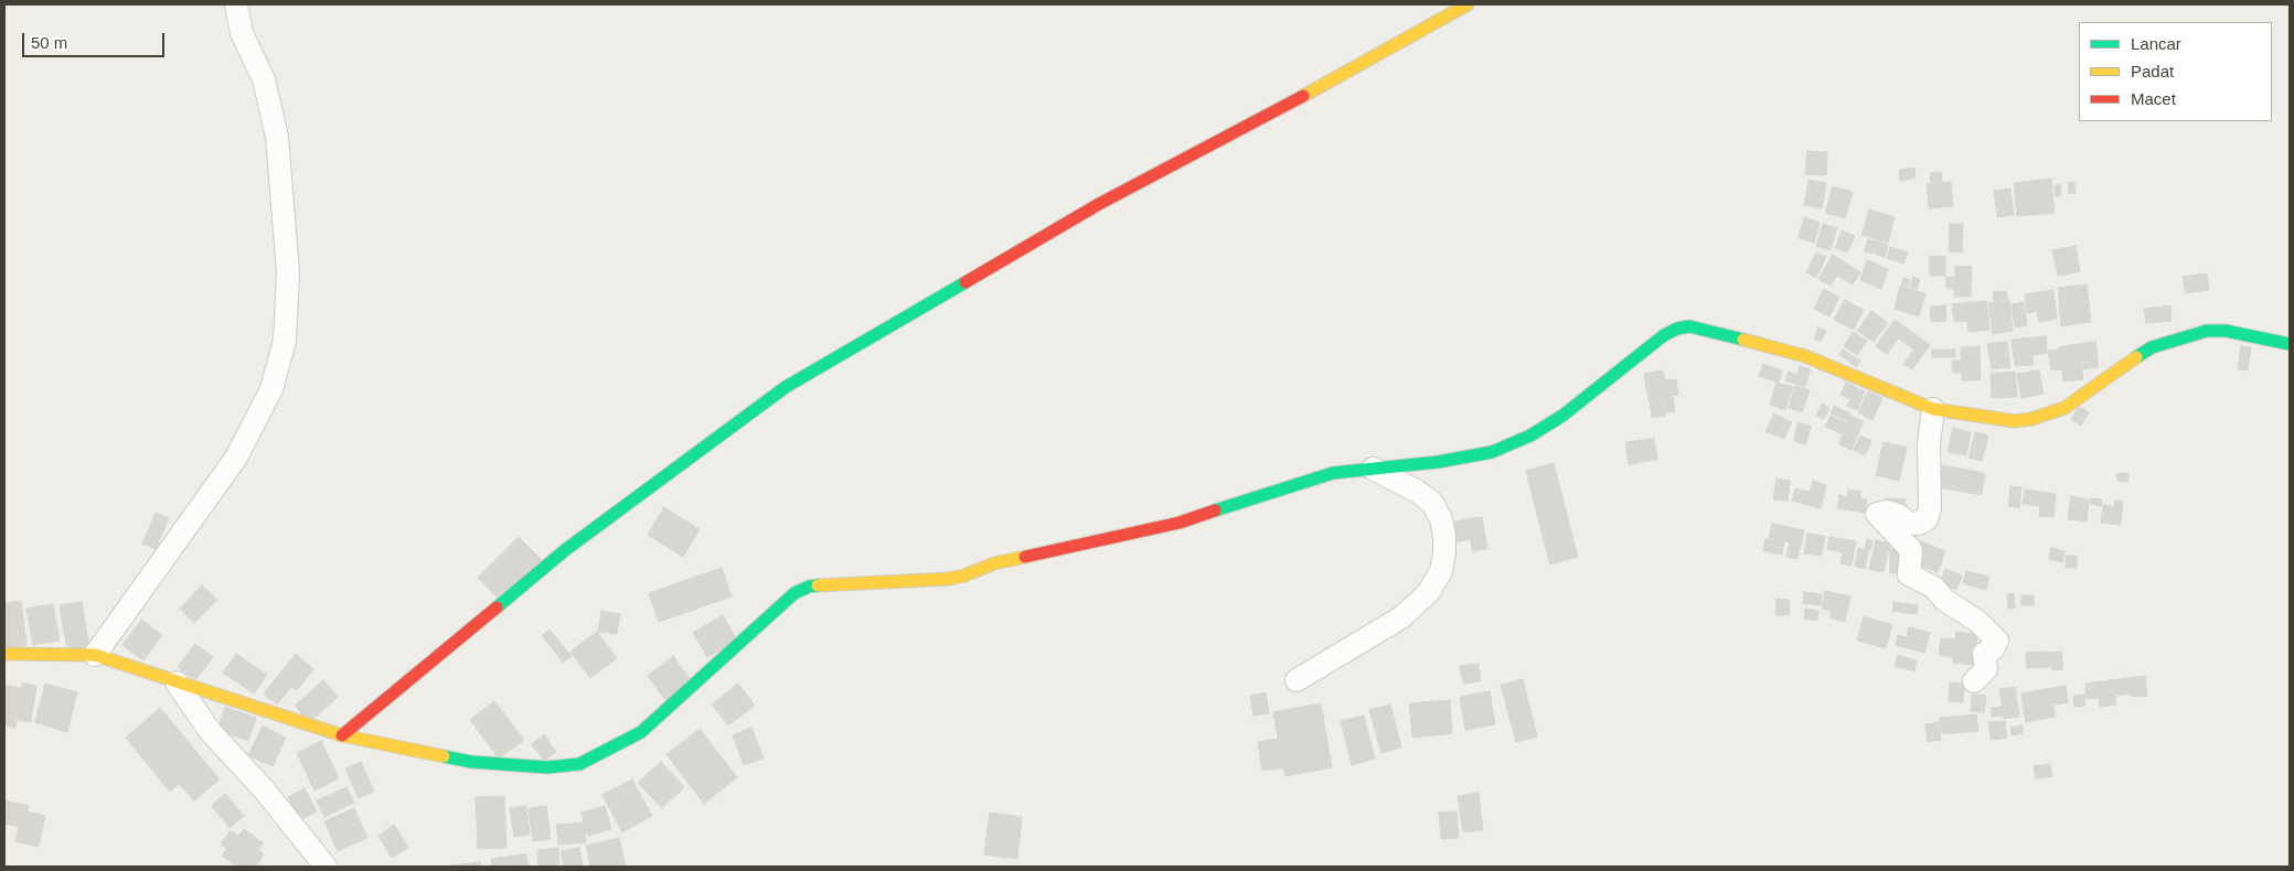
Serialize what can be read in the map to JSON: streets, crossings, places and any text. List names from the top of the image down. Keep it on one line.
{"legend":["Lancar","Padat","Macet"],"scale_bar":"50 m"}
